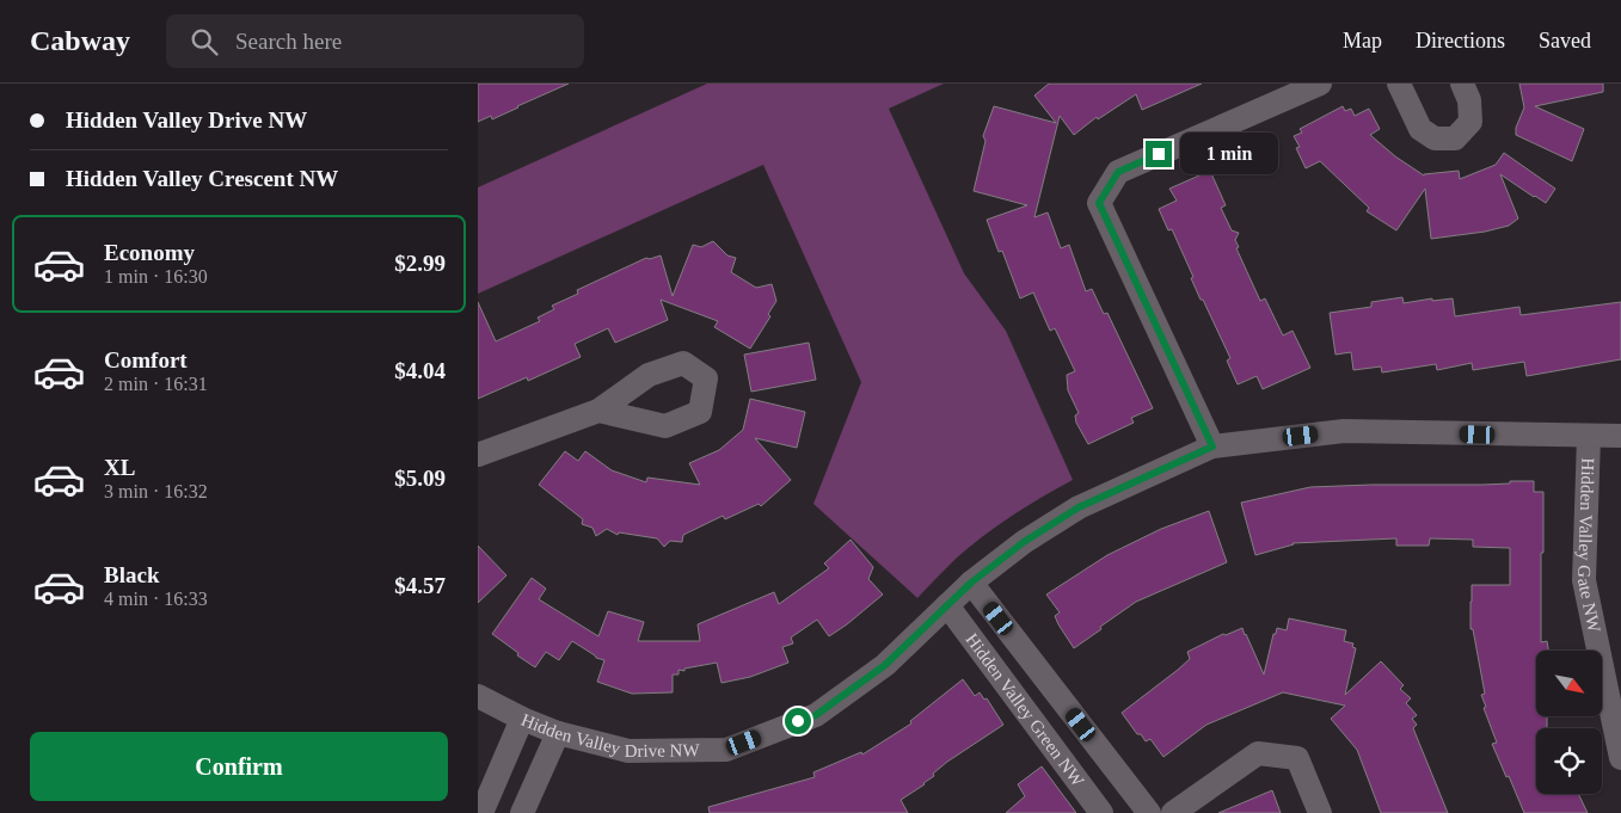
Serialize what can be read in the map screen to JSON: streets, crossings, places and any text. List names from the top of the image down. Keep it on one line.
{"streets":{"street":["Hidden Valley Gate NW","Hidden Valley Green NW","Hidden Valley Drive NW"]},"crossings":[["Hidden Valley Gate NW","Hidden Valley Drive NW"],["Hidden Valley Green NW","Hidden Valley Drive NW"]],"north":"bottom right","page":{"header":"Cabway","search":"Search here","nav":["Map","Directions","Saved"],"banner":["Hidden Valley Drive NW","Hidden Valley Crescent NW"],"bubble":"1 min","list":[{"name":"Economy","note":"1 min · 16:30","value":"$2.99"},{"name":"Comfort","note":"2 min · 16:31","value":"$4.04"},{"name":"XL","note":"3 min · 16:32","value":"$5.09"},{"name":"Black","note":"4 min · 16:33","value":"$4.57"}],"buttons":"Confirm"}}
